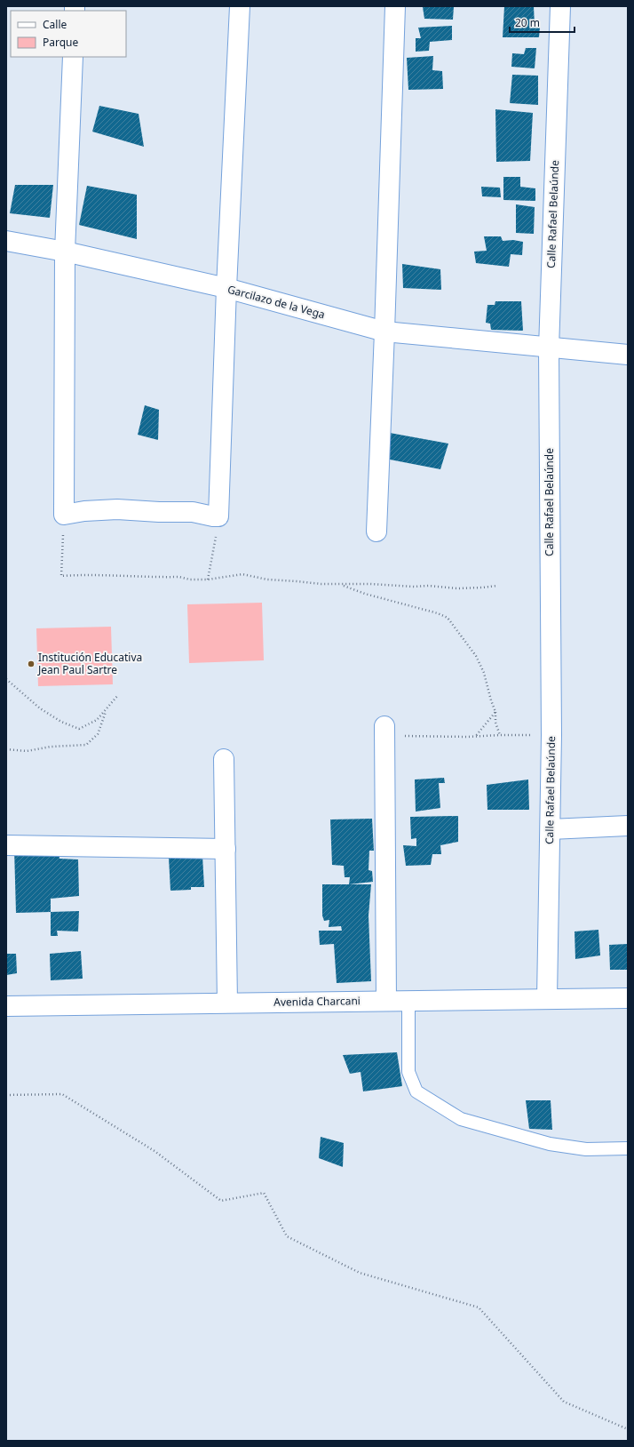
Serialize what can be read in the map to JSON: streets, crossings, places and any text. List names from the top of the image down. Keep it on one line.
{"streets":{"street":["Calle Rafael Belaúnde","Garcilazo de la Vega","Avenida Charcani"]},"crossings":[["Calle Rafael Belaúnde","Garcilazo de la Vega"],["Calle Rafael Belaúnde","Avenida Charcani"]],"places":["Institución Educativa Jean Paul Sartre"],"legend":["Calle","Parque"],"scale_bar":"20 m"}
